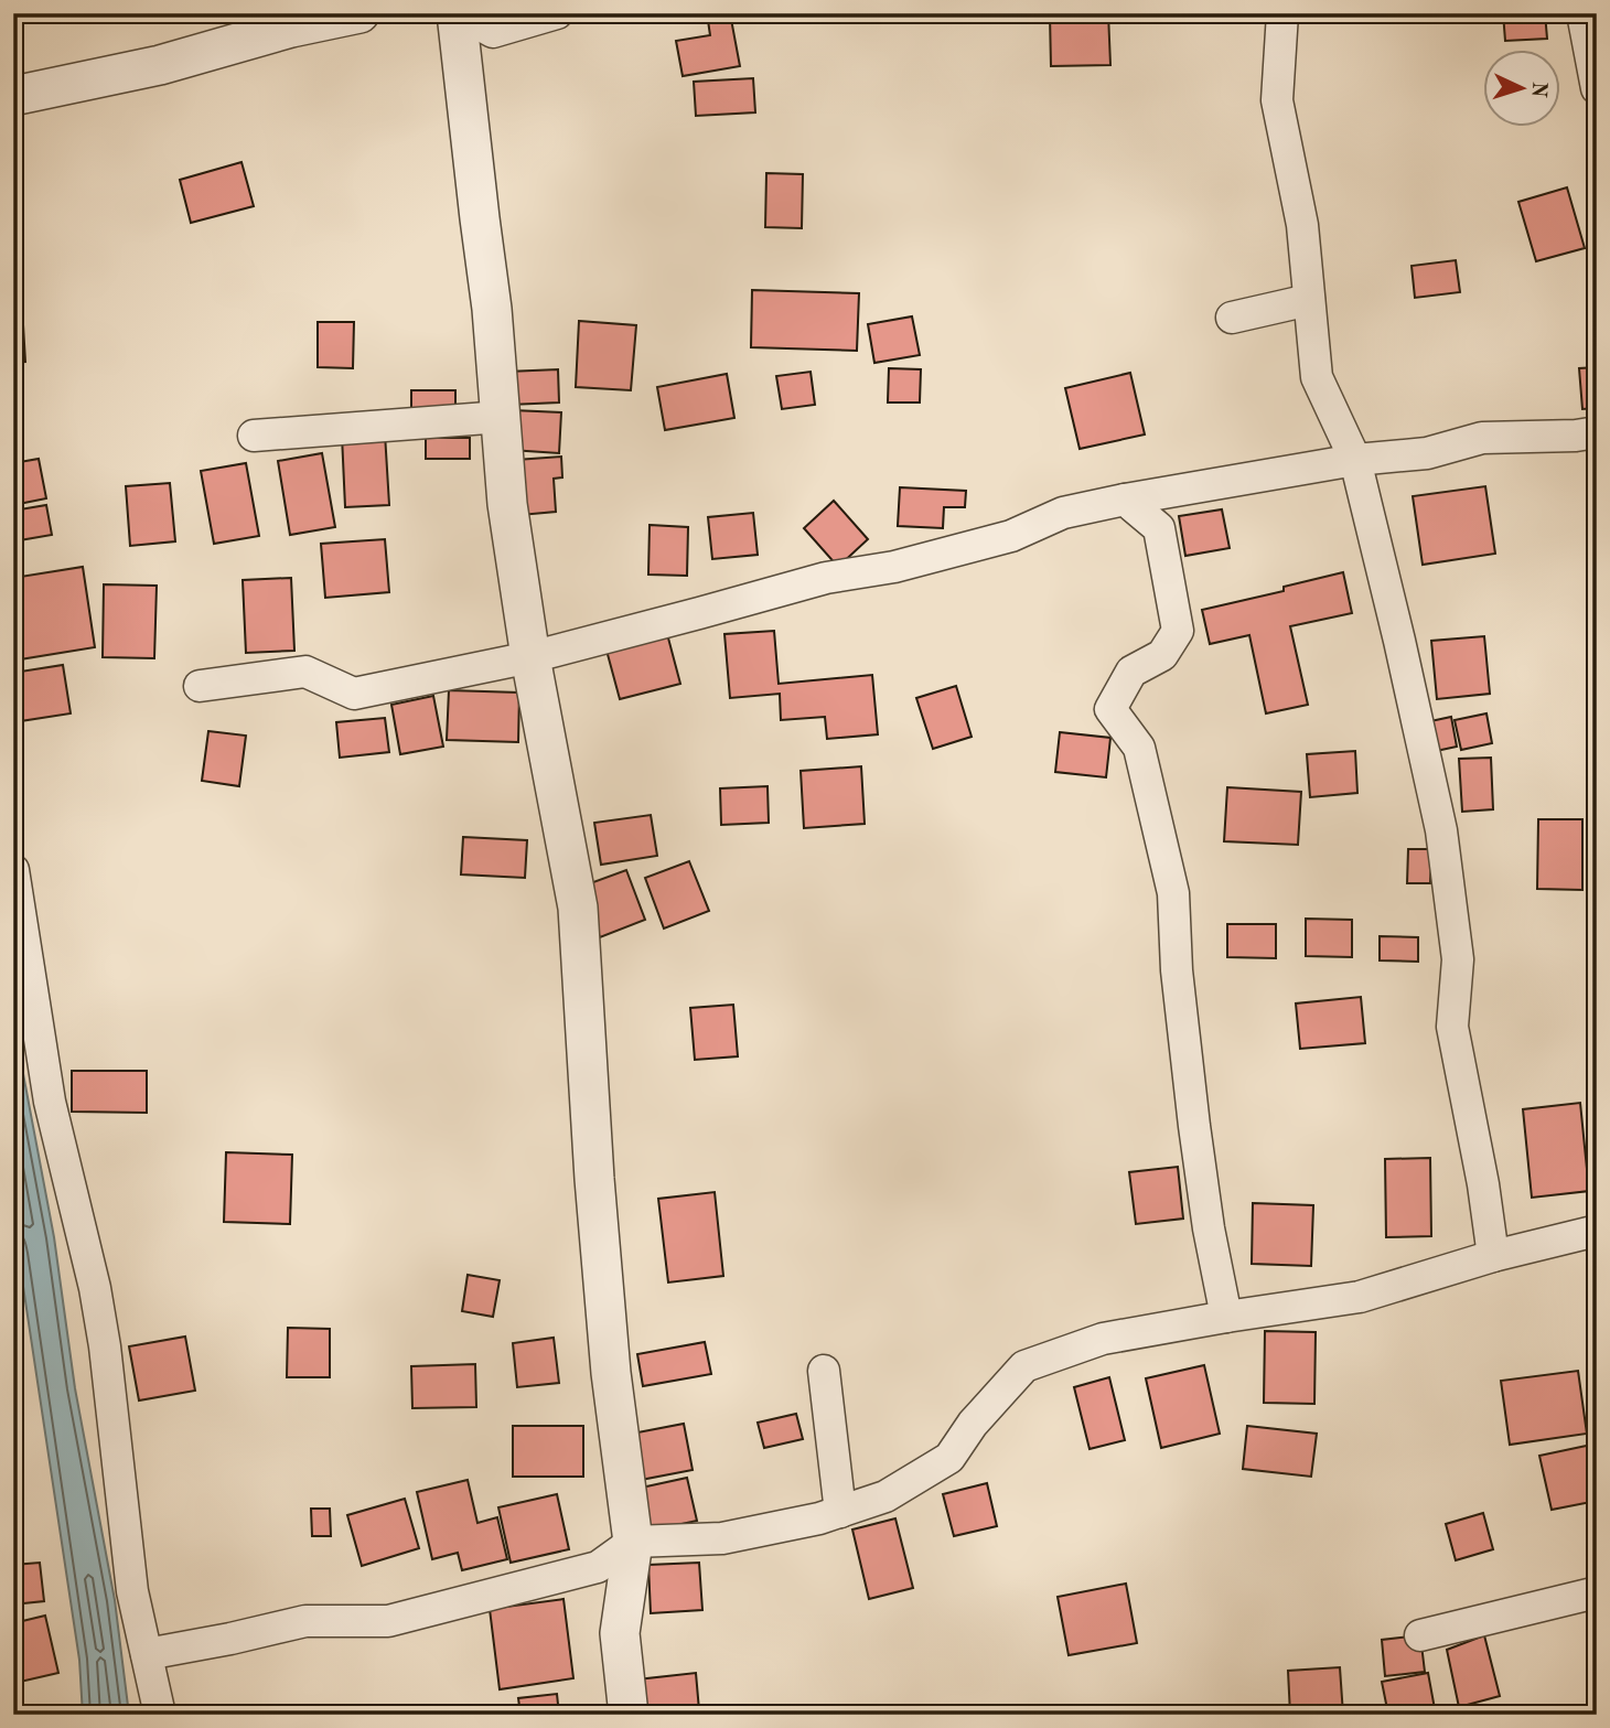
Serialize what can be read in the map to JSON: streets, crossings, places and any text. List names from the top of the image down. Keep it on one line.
{"north":"right"}
